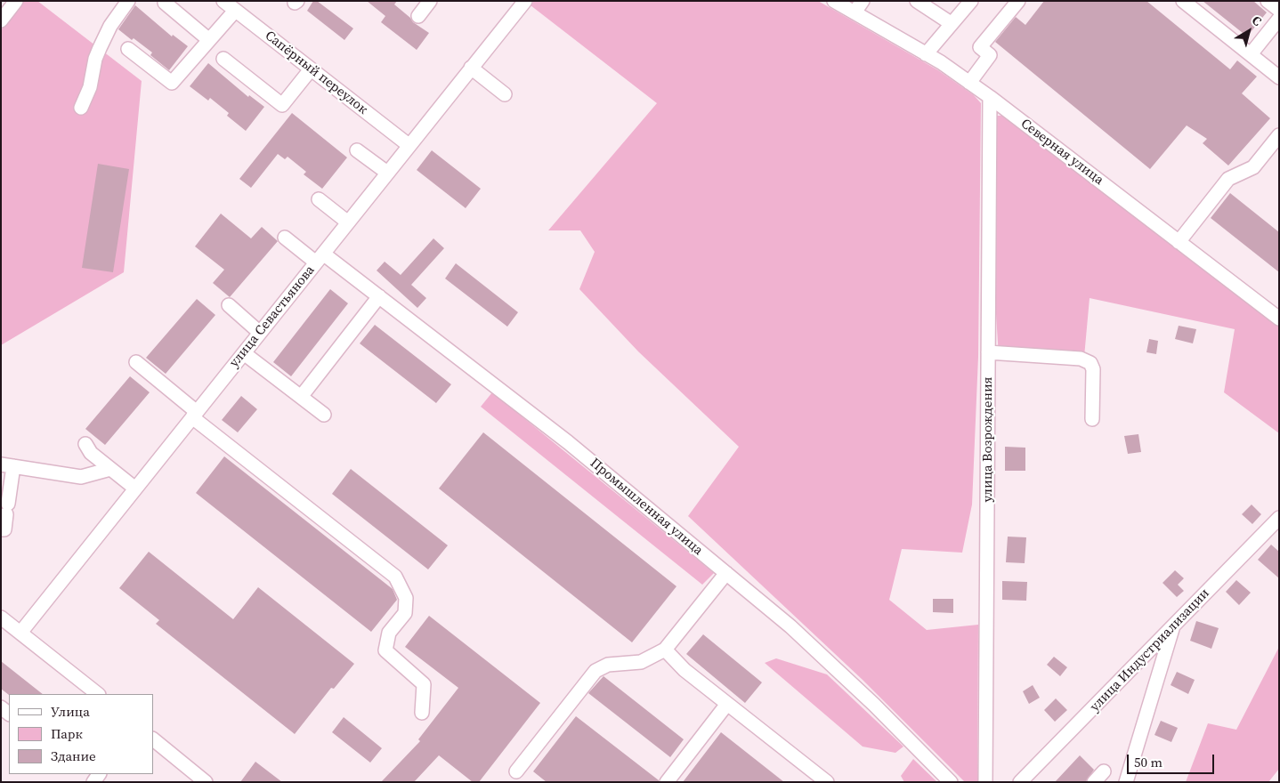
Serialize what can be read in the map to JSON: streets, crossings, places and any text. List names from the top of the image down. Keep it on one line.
{"streets":{"street":["Сапёрный переулок","Северная улица","улица Севастьянова","улица Возрождения","Промышленная улица","улица Индустриализации"]},"crossings":[["Сапёрный переулок","улица Севастьянова"],["Северная улица","улица Возрождения"],["улица Севастьянова","Промышленная улица"]],"legend":["Улица","Парк","Здание"],"scale_bar":"50 m","north":"top right"}
